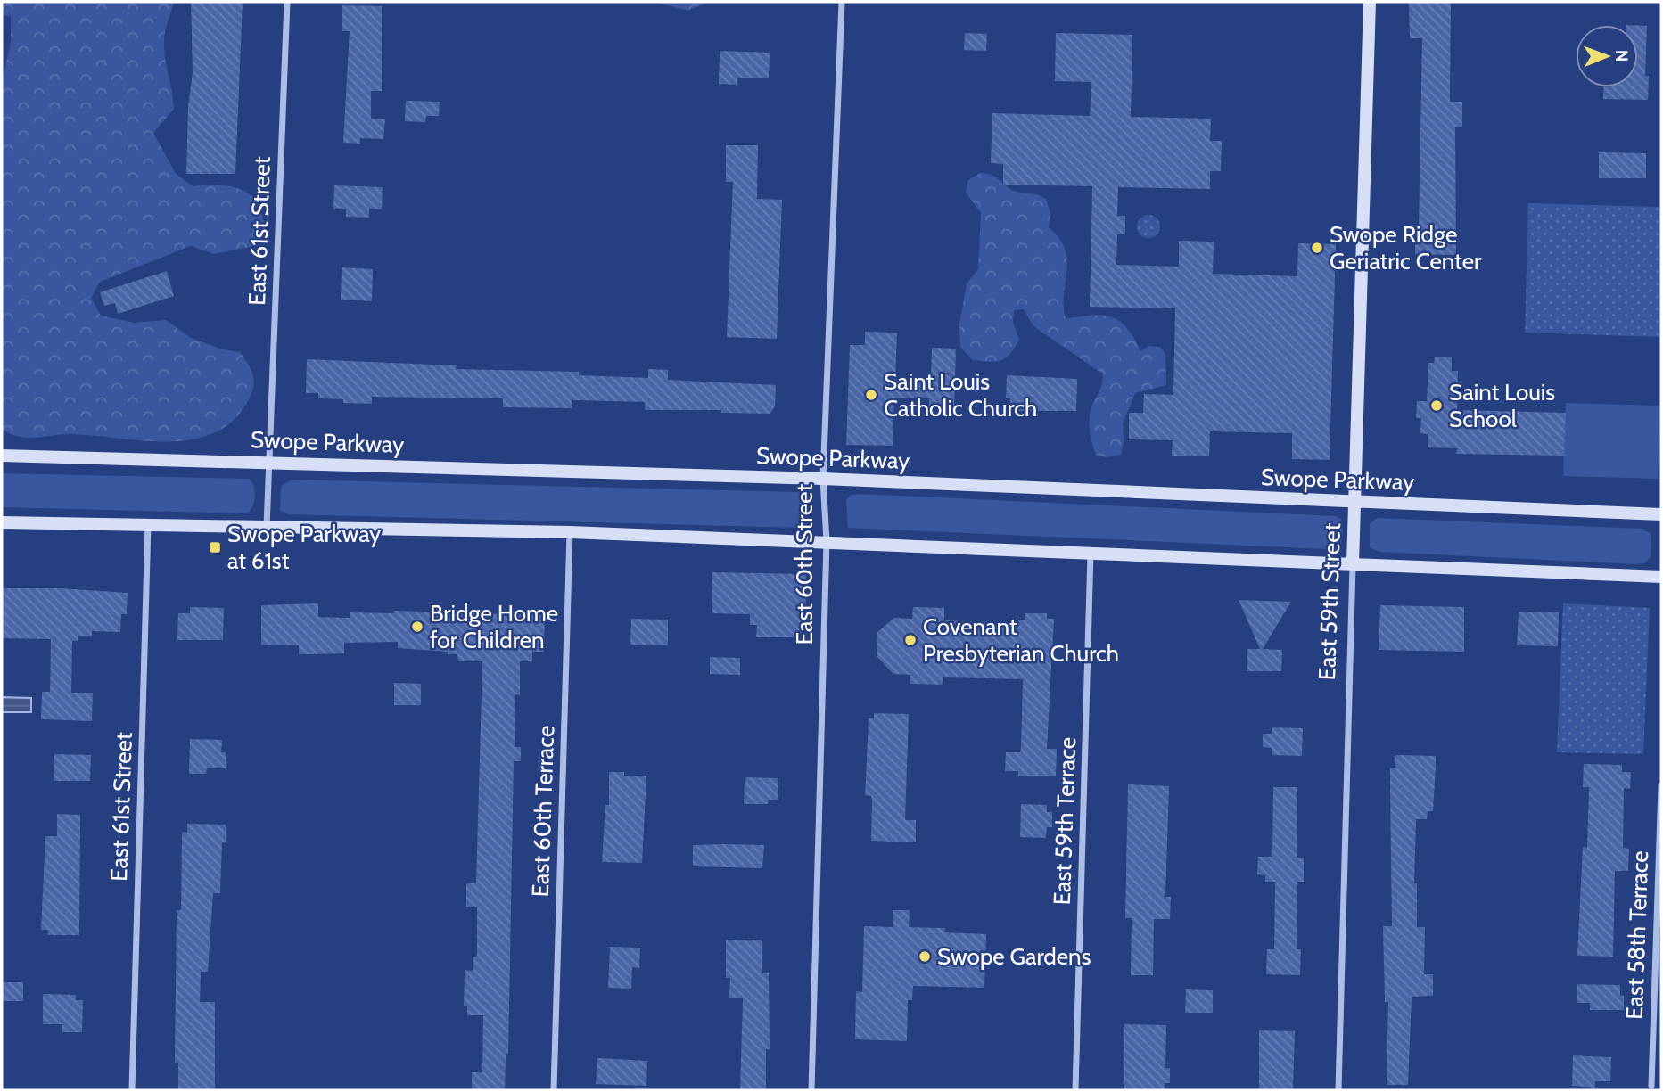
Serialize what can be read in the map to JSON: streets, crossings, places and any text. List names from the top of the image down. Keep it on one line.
{"streets":{"main road":["Swope Parkway","East 59th Street"],"street":["East 61st Street","East 60th Street","East 60th Terrace","East 59th Terrace","East 58th Terrace"]},"crossings":[["East 61st Street","Swope Parkway"],["Swope Parkway","East 60th Street"],["Swope Parkway","East 59th Street"]],"places":{"other":["Swope Ridge Geriatric Center","Saint Louis Catholic Church","Saint Louis School","Bridge Home for Children","Covenant Presbyterian Church","Swope Gardens"],"transit":["Swope Parkway at 61st"]},"north":"right"}
